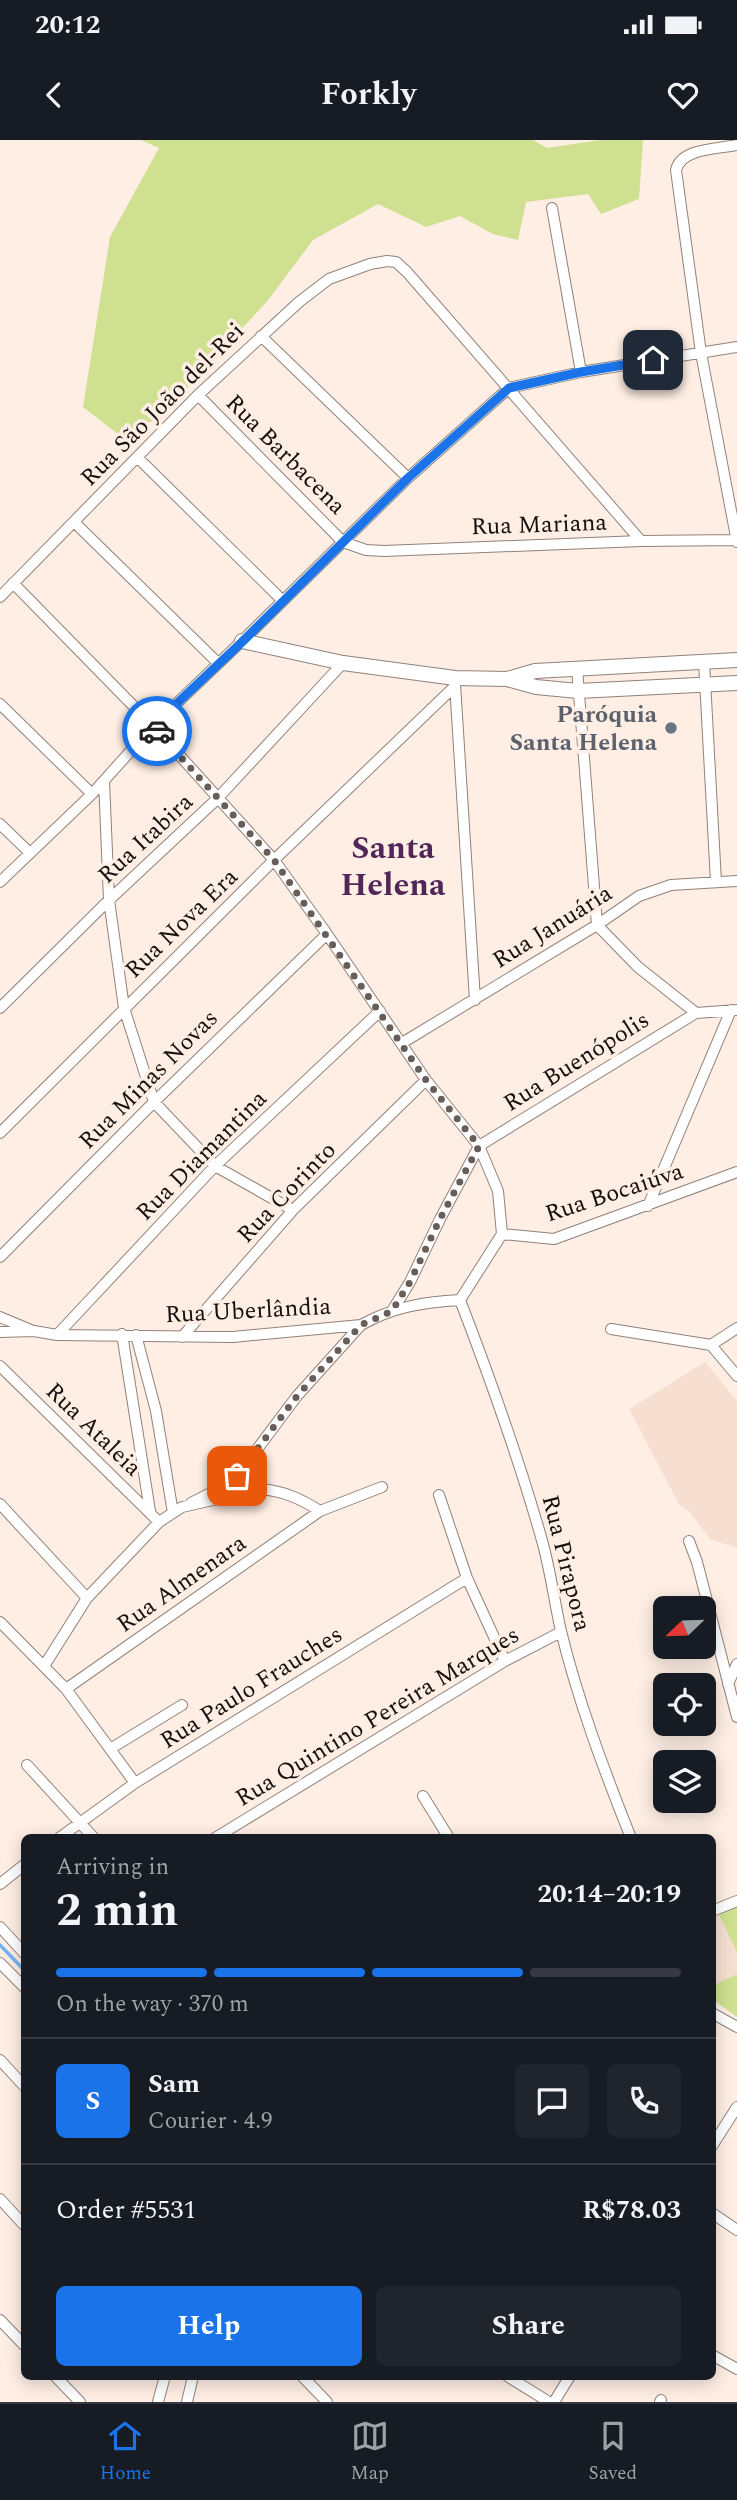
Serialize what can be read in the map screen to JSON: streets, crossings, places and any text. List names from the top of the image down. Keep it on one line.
{"streets":{"street":["Rua São João del-Rei","Rua Barbacena","Rua Mariana","Rua Itabira","Rua Nova Era","Rua Januária","Rua Buenópolis","Rua Minas Novas","Rua Diamantina","Rua Corinto","Rua Bocaiúva","Rua Uberlândia","Rua Ataleia","Rua Pirapora","Rua Almenara","Rua Paulo Frauches","Rua Quintino Pereira Marques"]},"crossings":[["Rua São João del-Rei","Rua Barbacena"],["Rua Barbacena","Rua Mariana"],["Rua Diamantina","Rua Uberlândia"],["Rua Corinto","Rua Uberlândia"],["Rua Uberlândia","Rua Pirapora"],["Rua Pirapora","Rua Quintino Pereira Marques"]],"districts":["Santa Helena"],"places":["Paróquia Santa Helena"],"north":"bottom left","page":{"status":"20:12","header":"Forkly","heading":["2 min","Arriving in","20:14–20:19"],"panel":["Sam","Courier · 4.9","Order #5531","R$78.03"],"bar":"On the way · 370 m","round":"S","buttons":["Help","Share"],"tabs":["Home","Map","Saved"]}}
